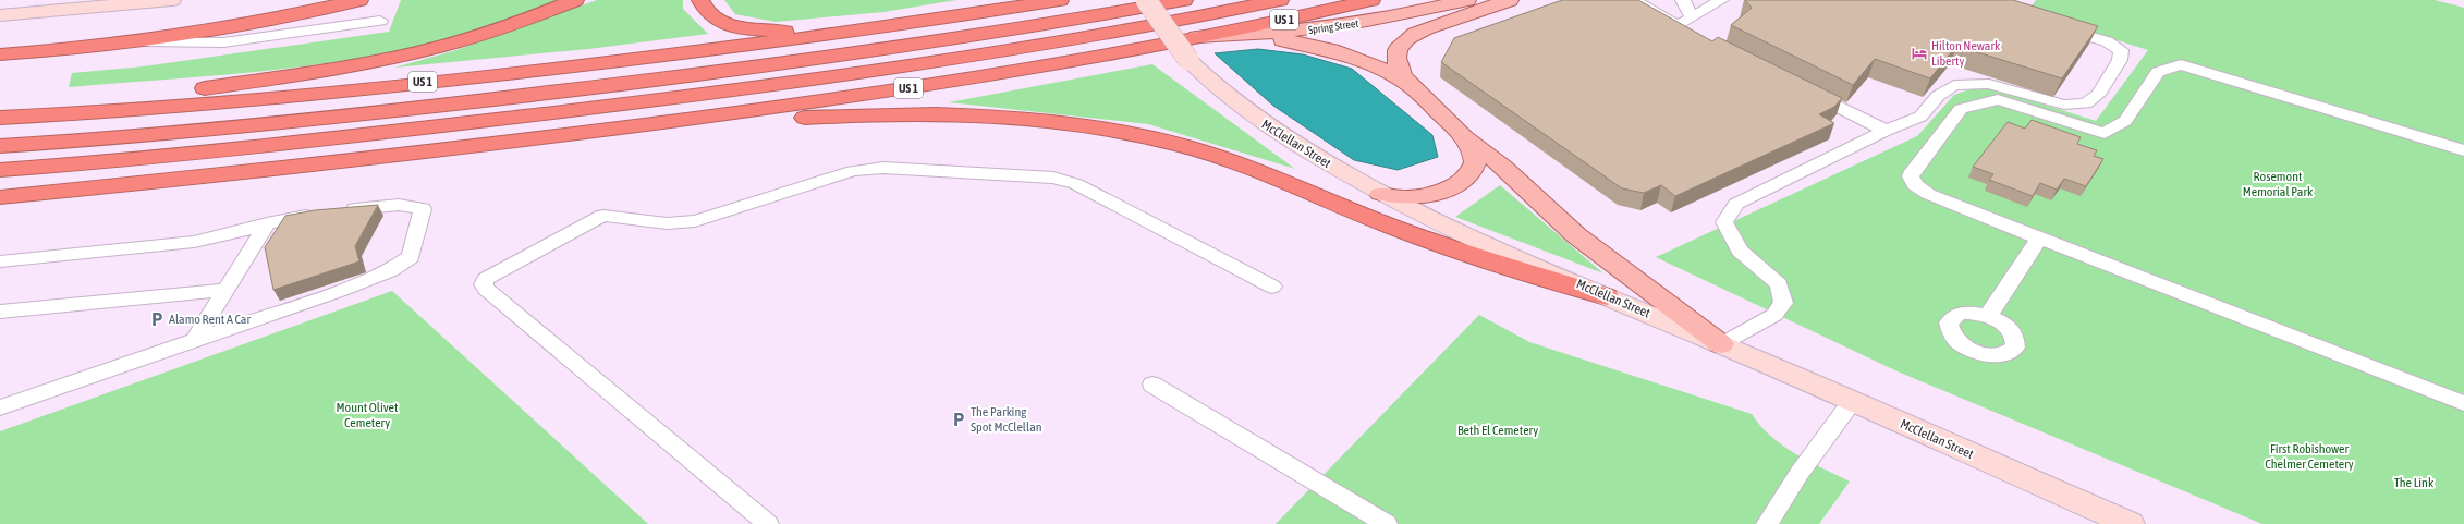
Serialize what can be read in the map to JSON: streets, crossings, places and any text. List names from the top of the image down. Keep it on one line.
{"streets":{"highway":["US 1"],"main road":["Spring Street","McClellan Street"]},"crossings":[["US 1","Spring Street"]],"parks":["Rosemont Memorial Park","Mount Olivet Cemetery","Beth El Cemetery","First Robishower Chelmer Cemetery","The Link"],"places":{"hotel":["Hilton Newark Liberty"],"parking":["Alamo Rent A Car","The Parking Spot McClellan"]}}
